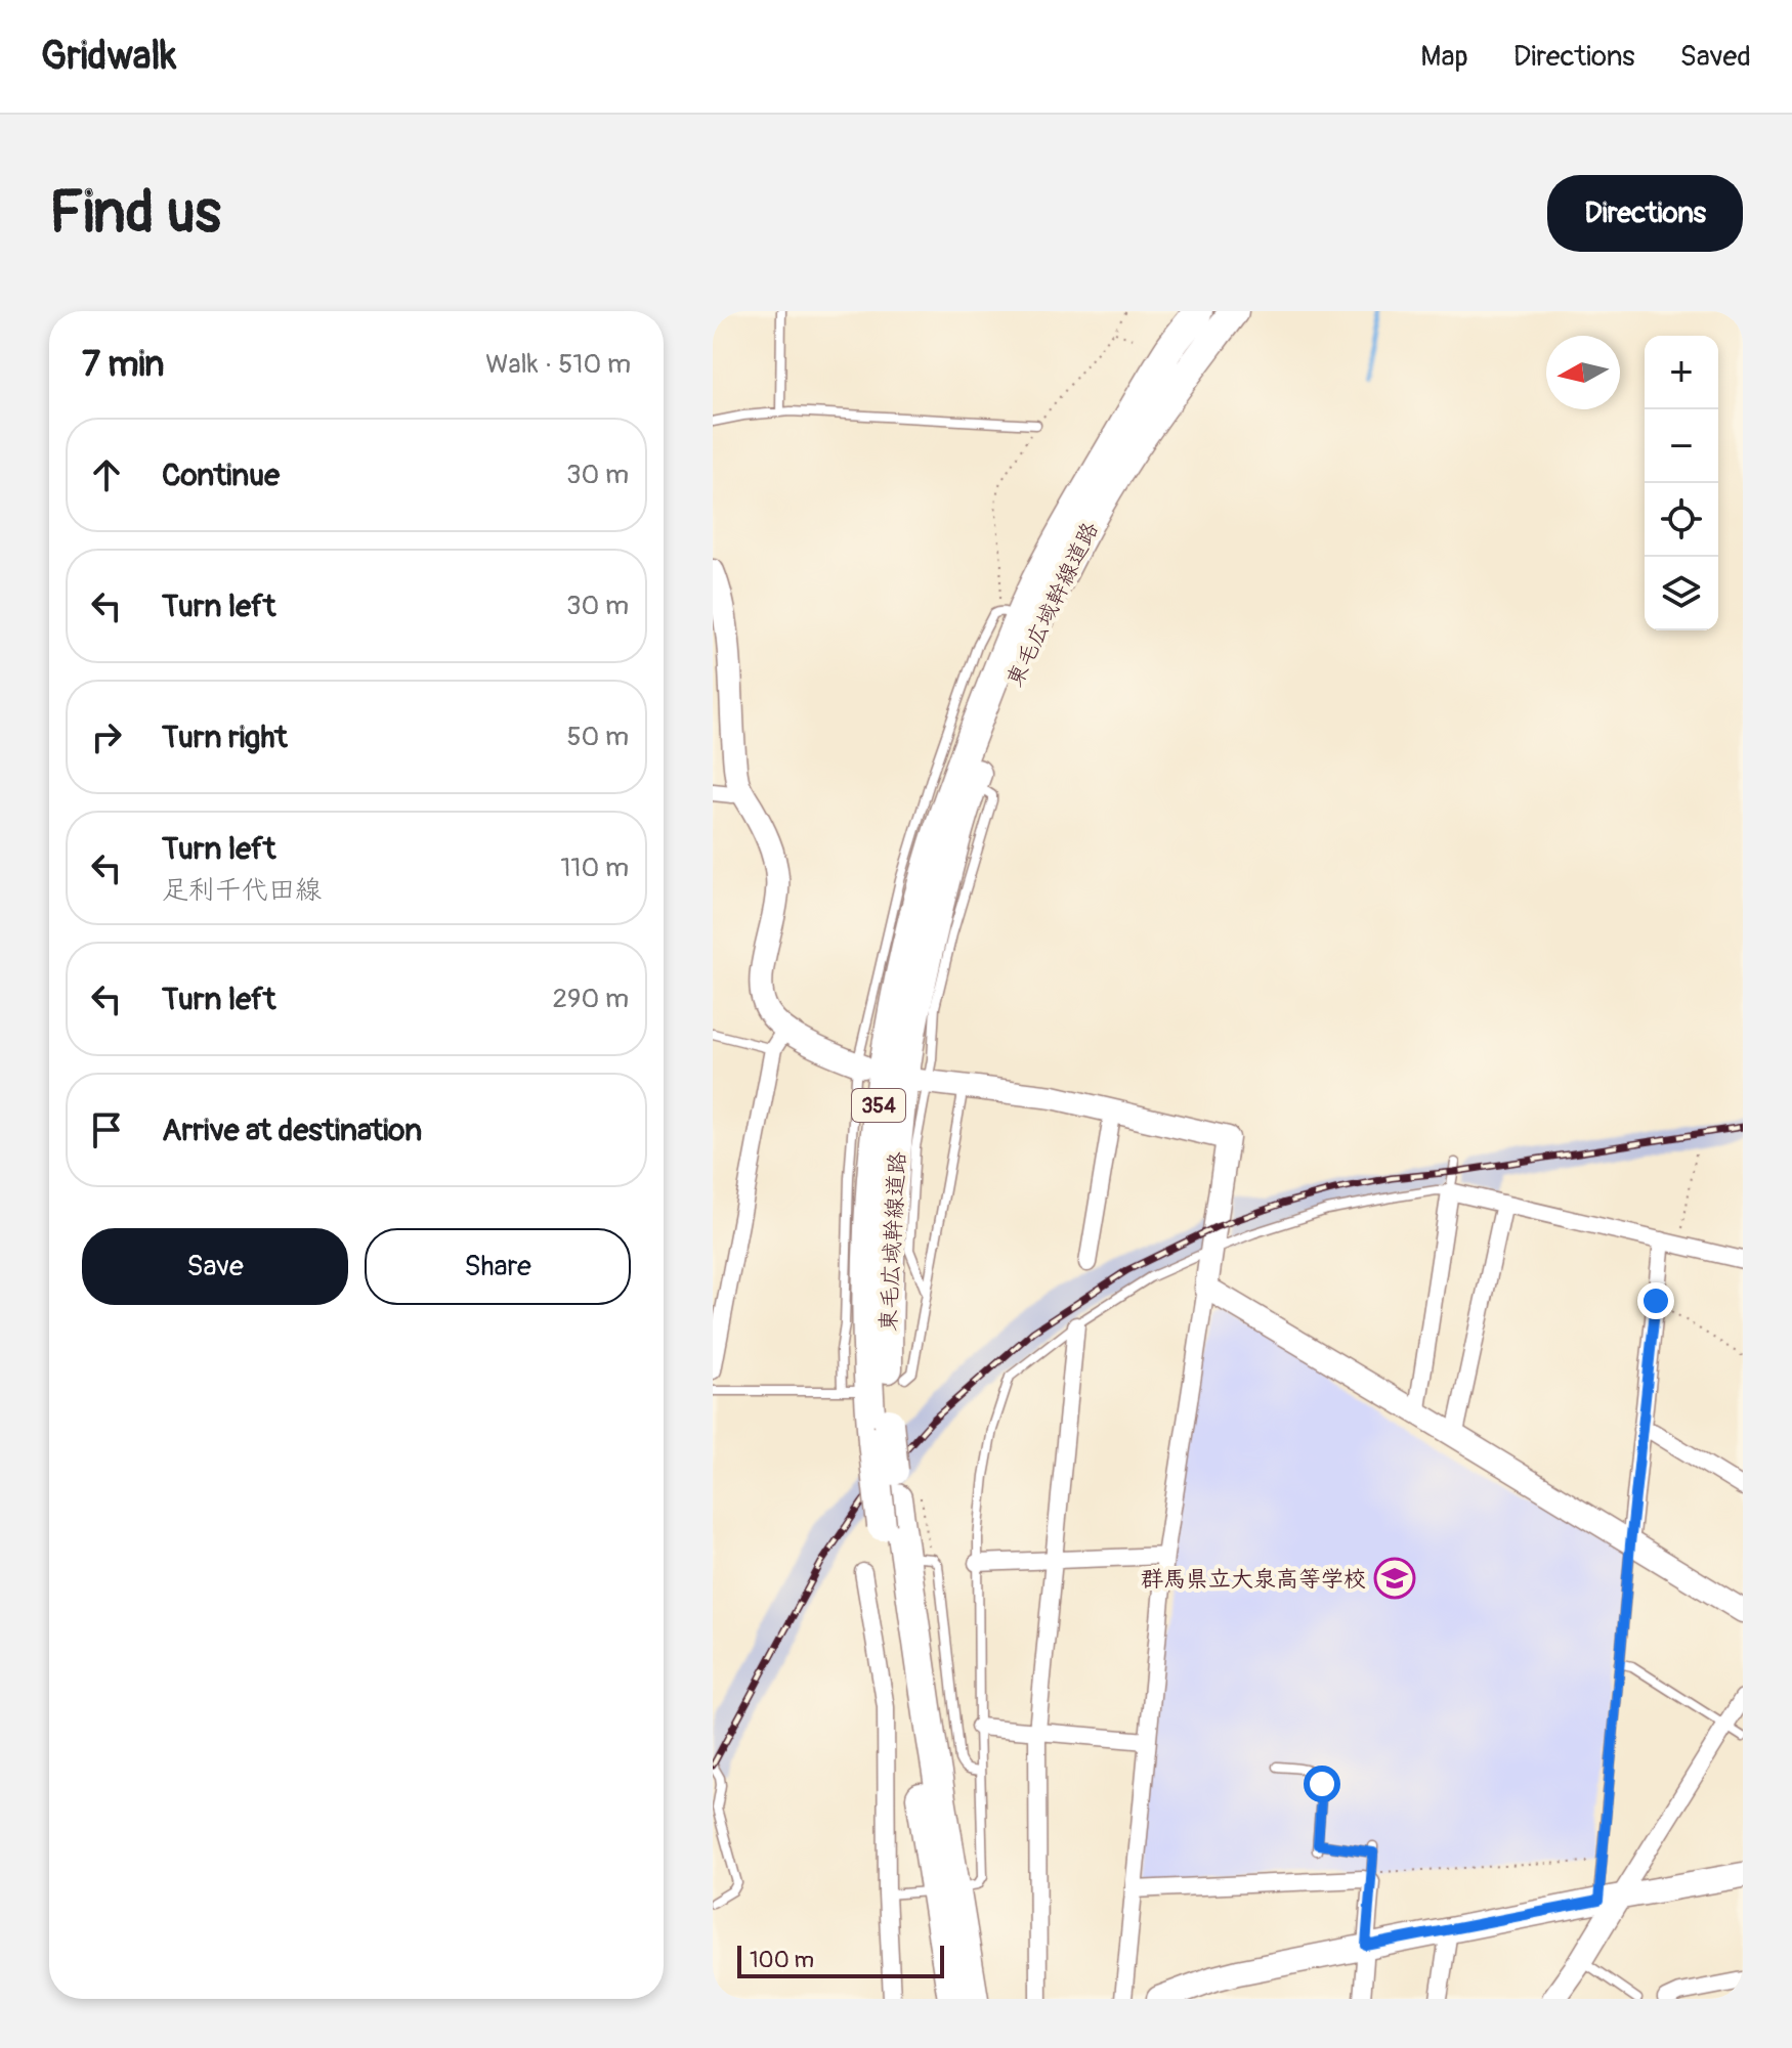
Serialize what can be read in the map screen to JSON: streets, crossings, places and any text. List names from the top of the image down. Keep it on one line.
{"streets":{"highway":["東毛広域幹線道路","354"]},"places":{"school or university":["群馬県立大泉高等学校"]},"scale_bar":"100 m","north":"left","page":{"header":"Gridwalk","nav":["Map","Directions","Saved"],"buttons":["Directions",["Save","Share"]],"title":"Find us","heading":["7 min","Walk · 510 m"],"map_buttons":["+","−"],"list":[["Continue","30 m"],["Turn left","30 m"],["Turn right","50 m"],["Turn left","足利千代田線","110 m"],["Turn left","290 m"],"Arrive at destination"],"scale":"100 m"}}
